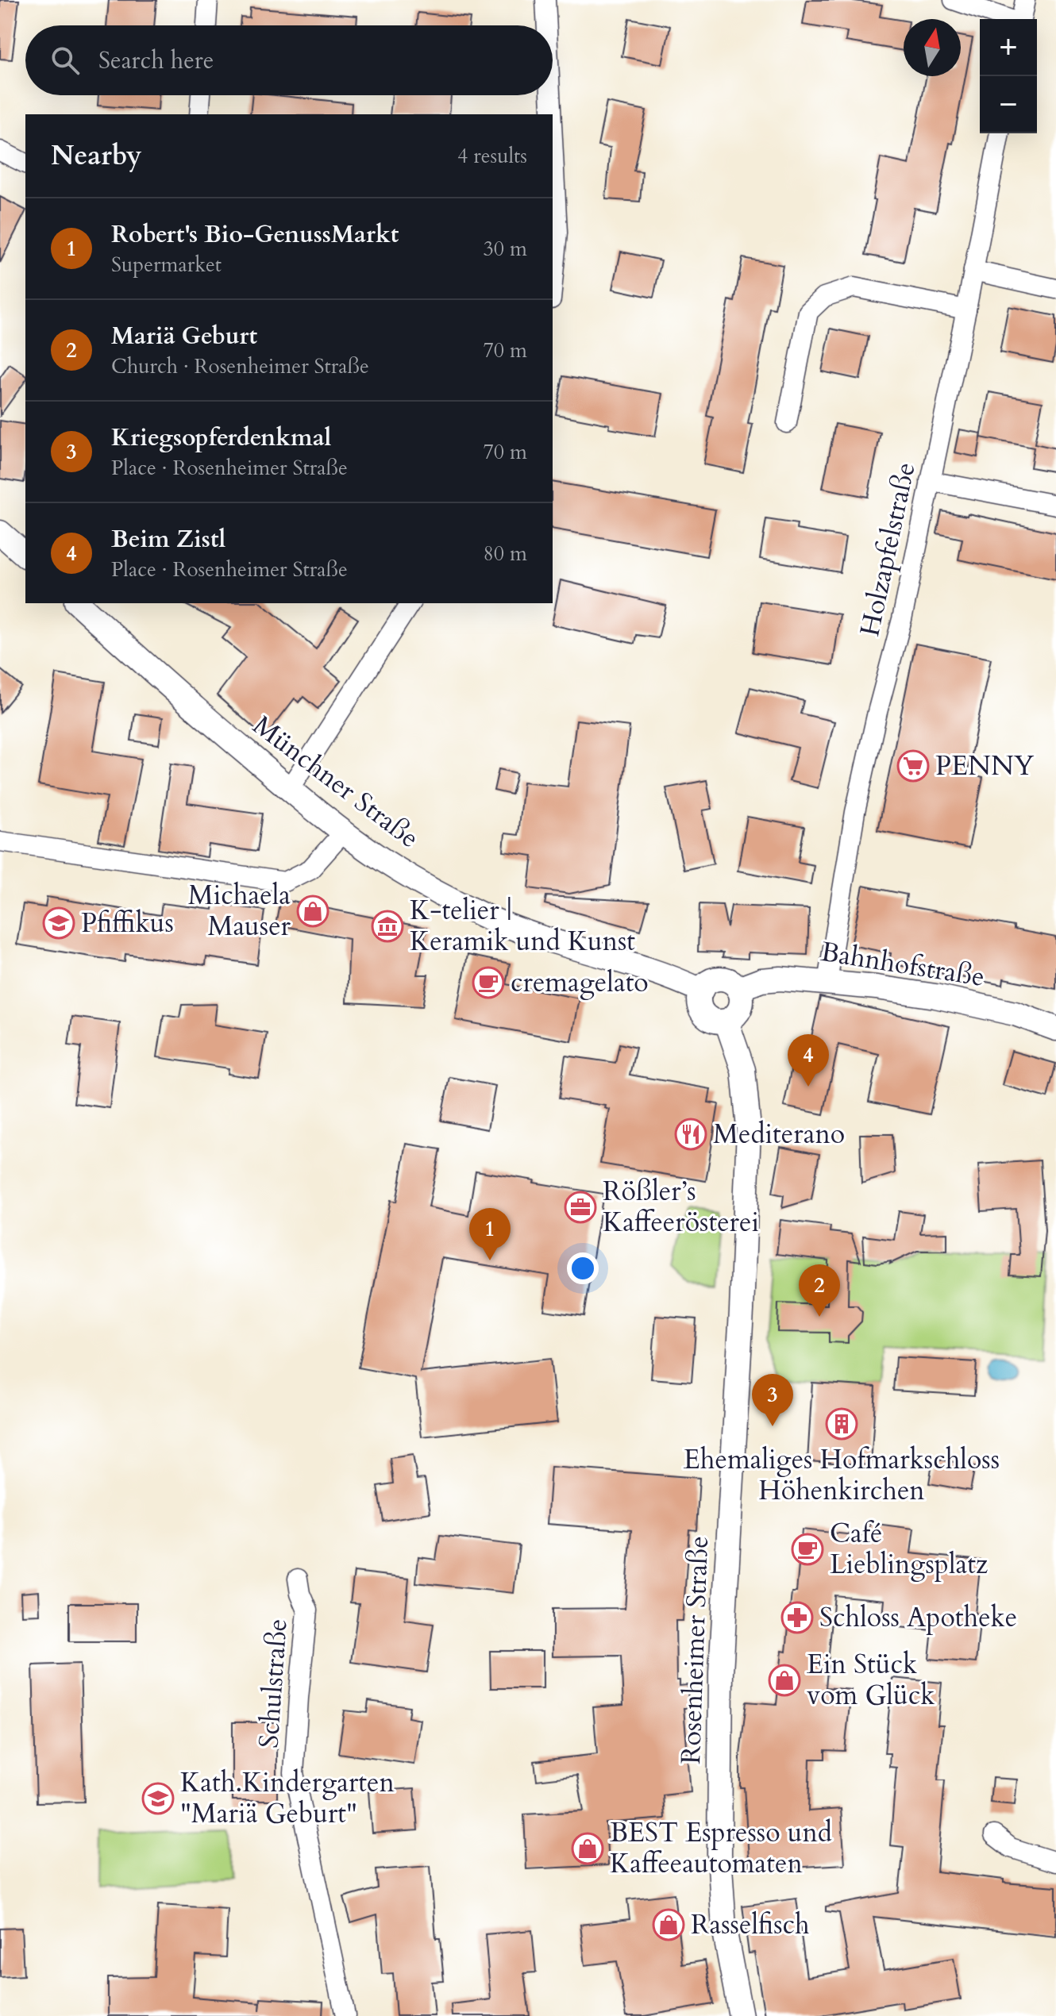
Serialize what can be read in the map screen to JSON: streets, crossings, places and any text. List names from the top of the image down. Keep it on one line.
{"streets":{"street":["Holzapfelstraße","Münchner Straße","Bahnhofstraße","Rosenheimer Straße","Schulstraße"]},"crossings":[["Holzapfelstraße","Bahnhofstraße"],["Münchner Straße","Bahnhofstraße"],["Münchner Straße","Rosenheimer Straße"],["Bahnhofstraße","Rosenheimer Straße"]],"places":{"supermarket":["PENNY"],"shop":["Michaela Mauser","Ein Stück vom Glück","BEST Espresso und Kaffeeautomaten","Rasselfisch"],"school or university":["Pfiffikus","Kath.Kindergarten \"Mariä Geburt\""],"museum":["K-telier | Keramik und Kunst"],"cafe":["cremagelato","Café Lieblingsplatz"],"restaurant":["Mediterano"],"office":["Rößler’s Kaffeerösterei"],"building":["Ehemaliges Hofmarkschloss Höhenkirchen"],"pharmacy":["Schloss Apotheke"]},"north":"top","page":{"map_buttons":["+","−"],"search":"Search here","heading":["Nearby","4 results"],"list":[{"mark":"1","name":"Robert's Bio-GenussMarkt","note":"Supermarket","value":"30 m"},{"mark":"2","name":"Mariä Geburt","note":"Church · Rosenheimer Straße","value":"70 m"},{"mark":"3","name":"Kriegsopferdenkmal","note":"Place · Rosenheimer Straße","value":"70 m"},{"mark":"4","name":"Beim Zistl","note":"Place · Rosenheimer Straße","value":"80 m"}],"pins":["4","1","2","3"]}}
